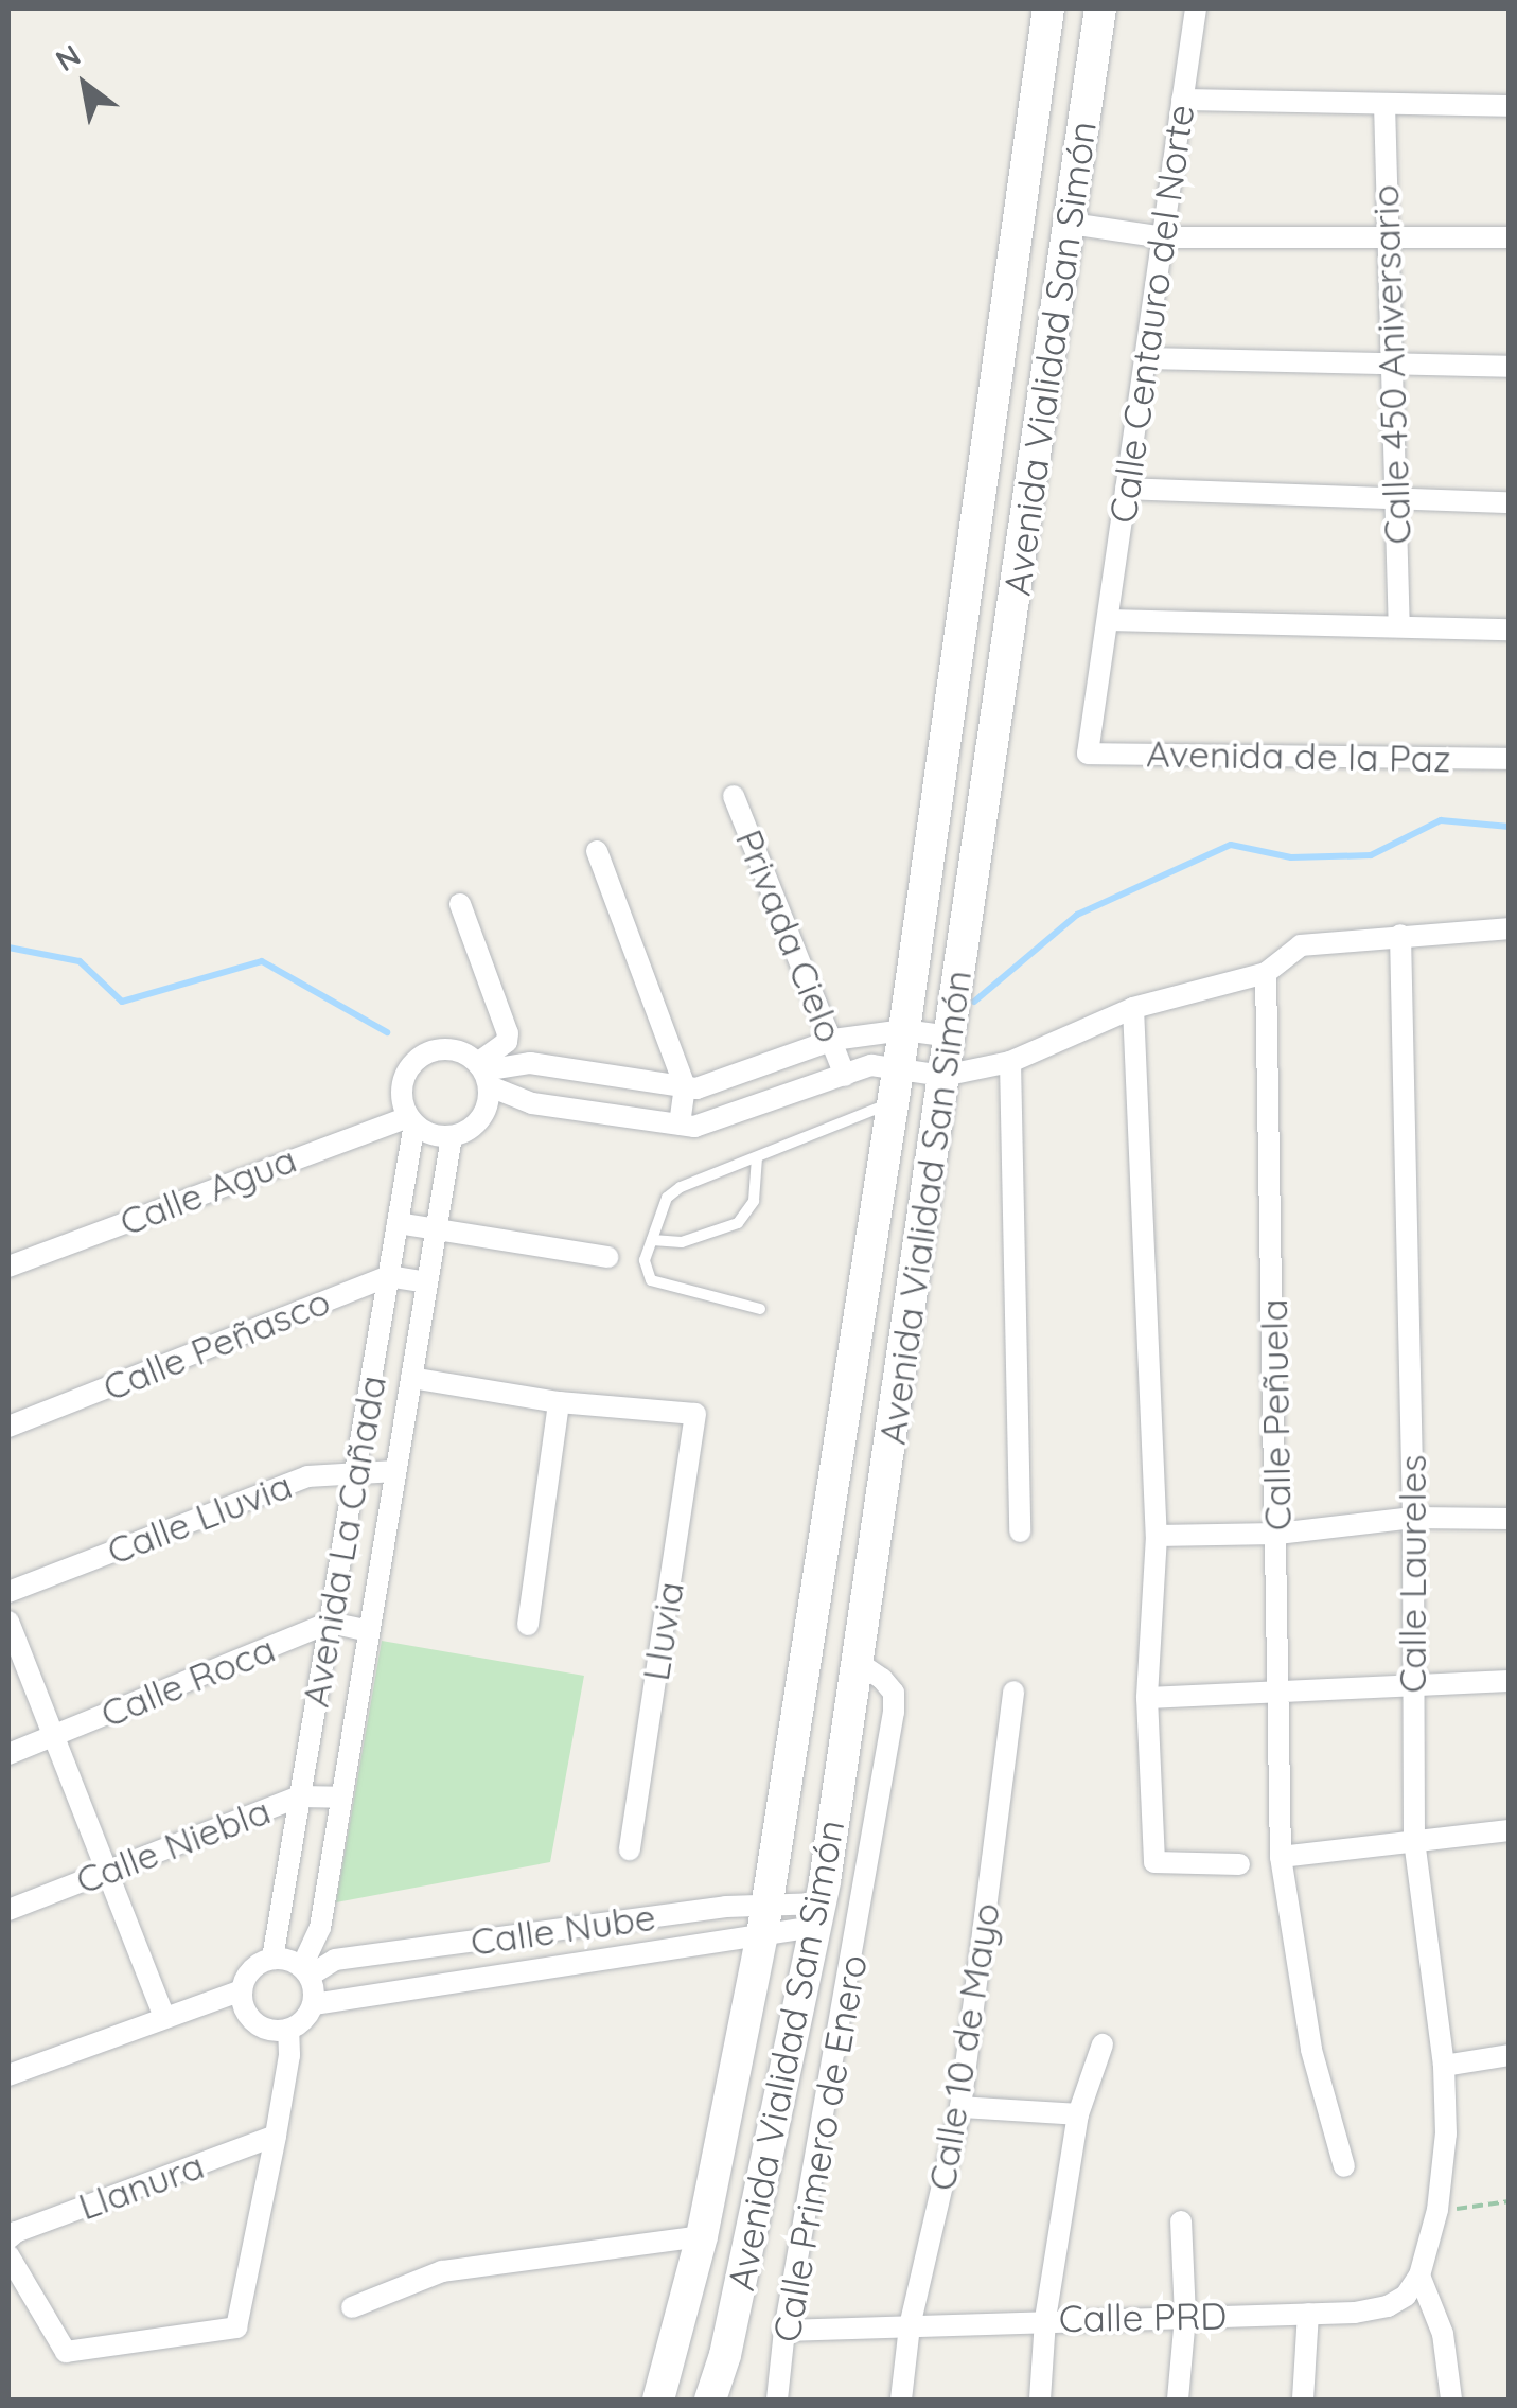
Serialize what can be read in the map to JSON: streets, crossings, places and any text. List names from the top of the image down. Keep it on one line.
{"streets":{"main road":["Avenida Vialidad San Simón"],"street":["Calle Centauro del Norte","Calle 450 Aniversario","Avenida de la Paz","Privada Cielo","Calle Agua","Calle Peñasco","Calle Peñuela","Calle Lluvia","Avenida La Cañada","Calle Laureles","Lluvia","Calle Roca","Calle Niebla","Calle Nube","Calle 10 de Mayo","Calle Primero de Enero","Llanura","Calle PRD"]},"crossings":[["Calle Centauro del Norte","Avenida de la Paz"],["Avenida Vialidad San Simón","Calle Nube"],["Avenida Vialidad San Simón","Calle Primero de Enero"],["Calle Agua","Avenida La Cañada"],["Calle Peñasco","Avenida La Cañada"],["Calle Lluvia","Avenida La Cañada"],["Avenida La Cañada","Calle Roca"],["Avenida La Cañada","Calle Niebla"],["Avenida La Cañada","Calle Nube"],["Calle 10 de Mayo","Calle PRD"],["Calle Primero de Enero","Calle PRD"]],"north":"top left"}
